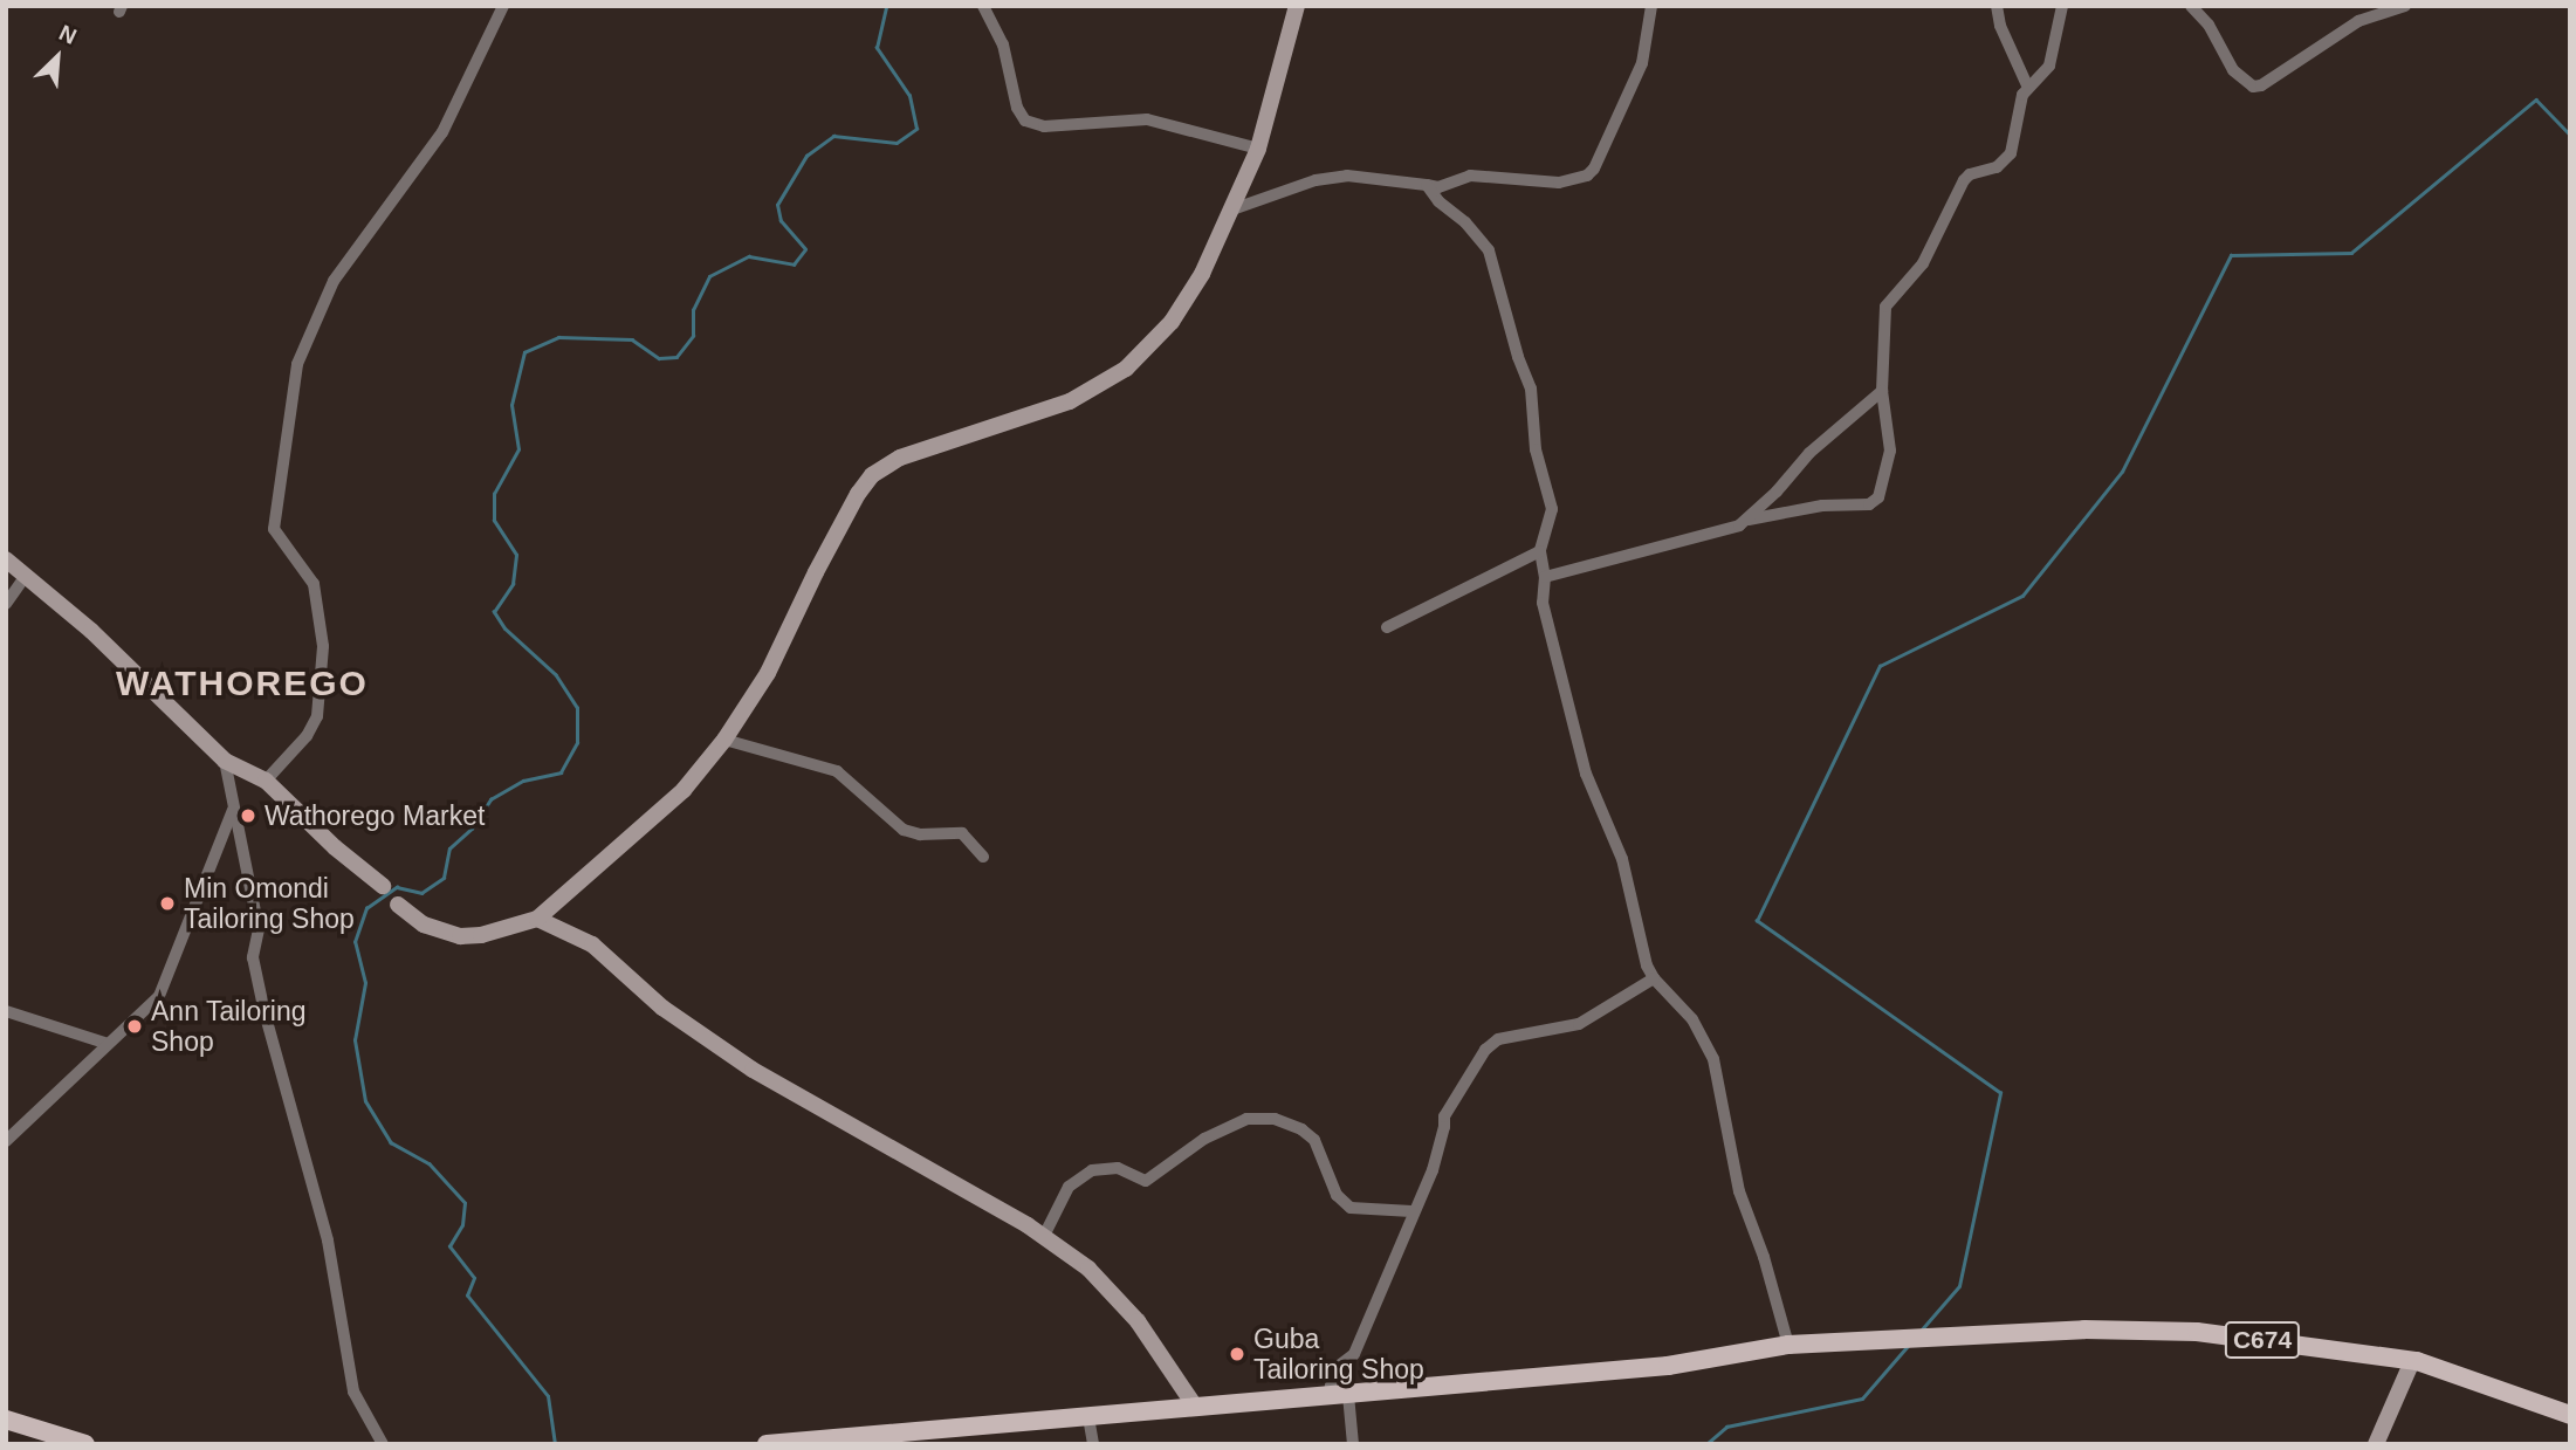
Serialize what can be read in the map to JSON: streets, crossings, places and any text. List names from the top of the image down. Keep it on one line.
{"streets":{"main road":["C674"]},"districts":["WATHOREGO"],"places":["Wathorego Market","Min Omondi Tailoring Shop","Ann Tailoring Shop","Guba Tailoring Shop"],"north":"top right"}
